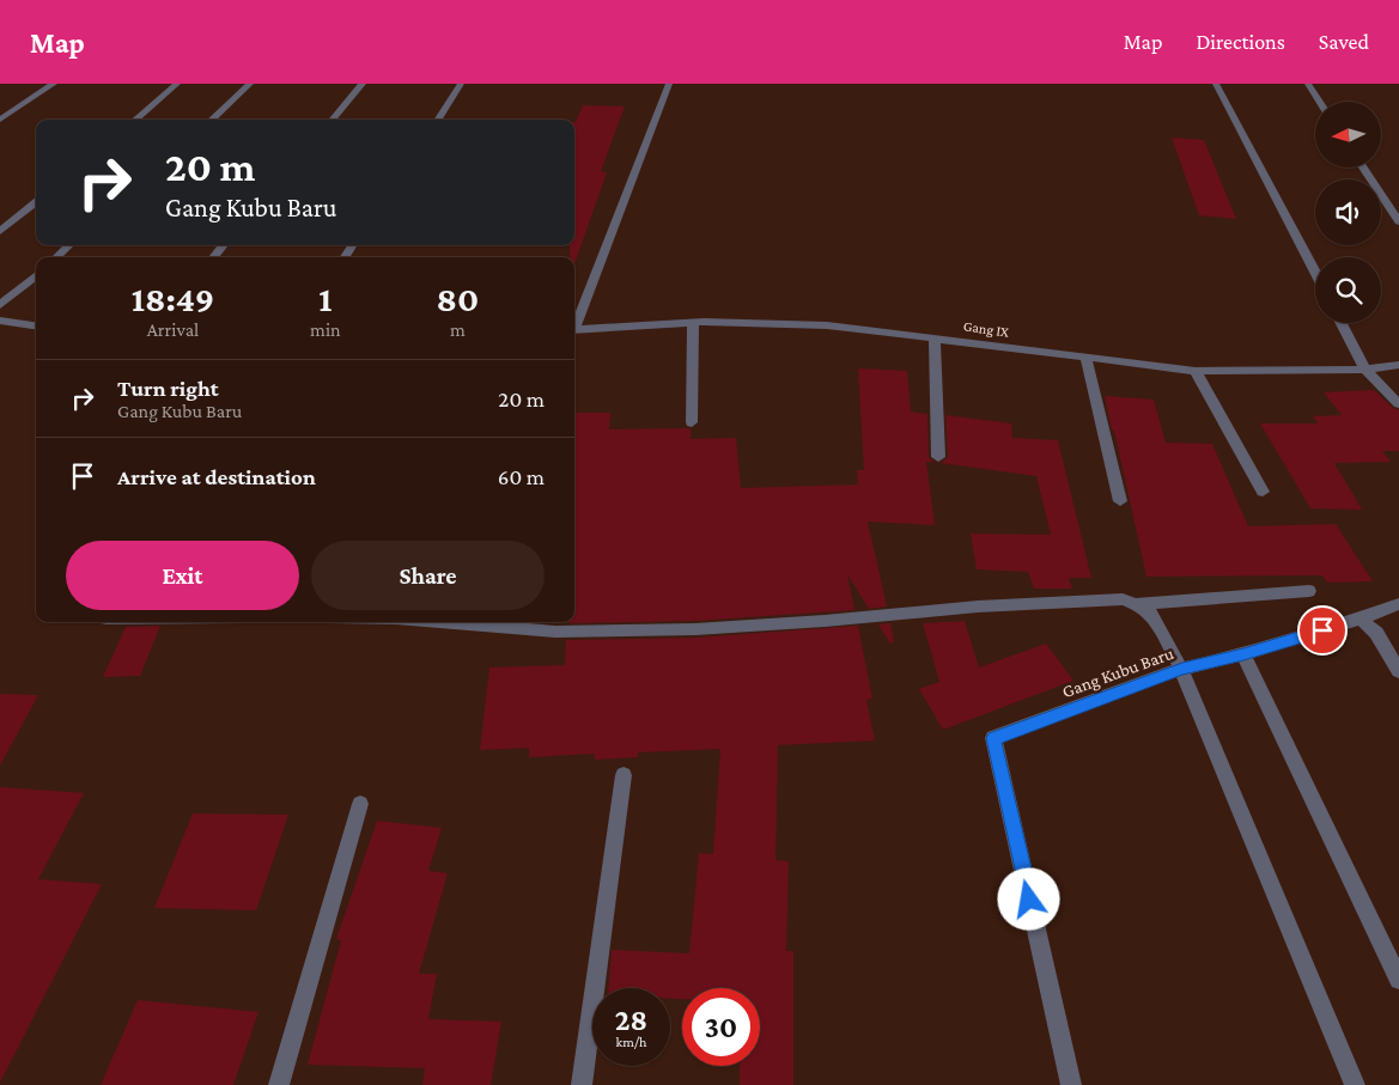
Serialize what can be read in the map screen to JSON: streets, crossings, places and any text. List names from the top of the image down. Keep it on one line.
{"streets":{"street":["Gang IX","Gang Kubu Baru"]},"north":"left","page":{"header":"Map","nav":["Map","Directions","Saved"],"turn":["20 m","Gang Kubu Baru"],"eta":["18:49","Arrival","1","min","80","m"],"list":[{"name":"Turn right","note":"Gang Kubu Baru","value":"20 m"},{"name":"Arrive at destination","value":"60 m"}],"buttons":["Exit","Share"],"speed":"28 km/h","limit":"30"}}
